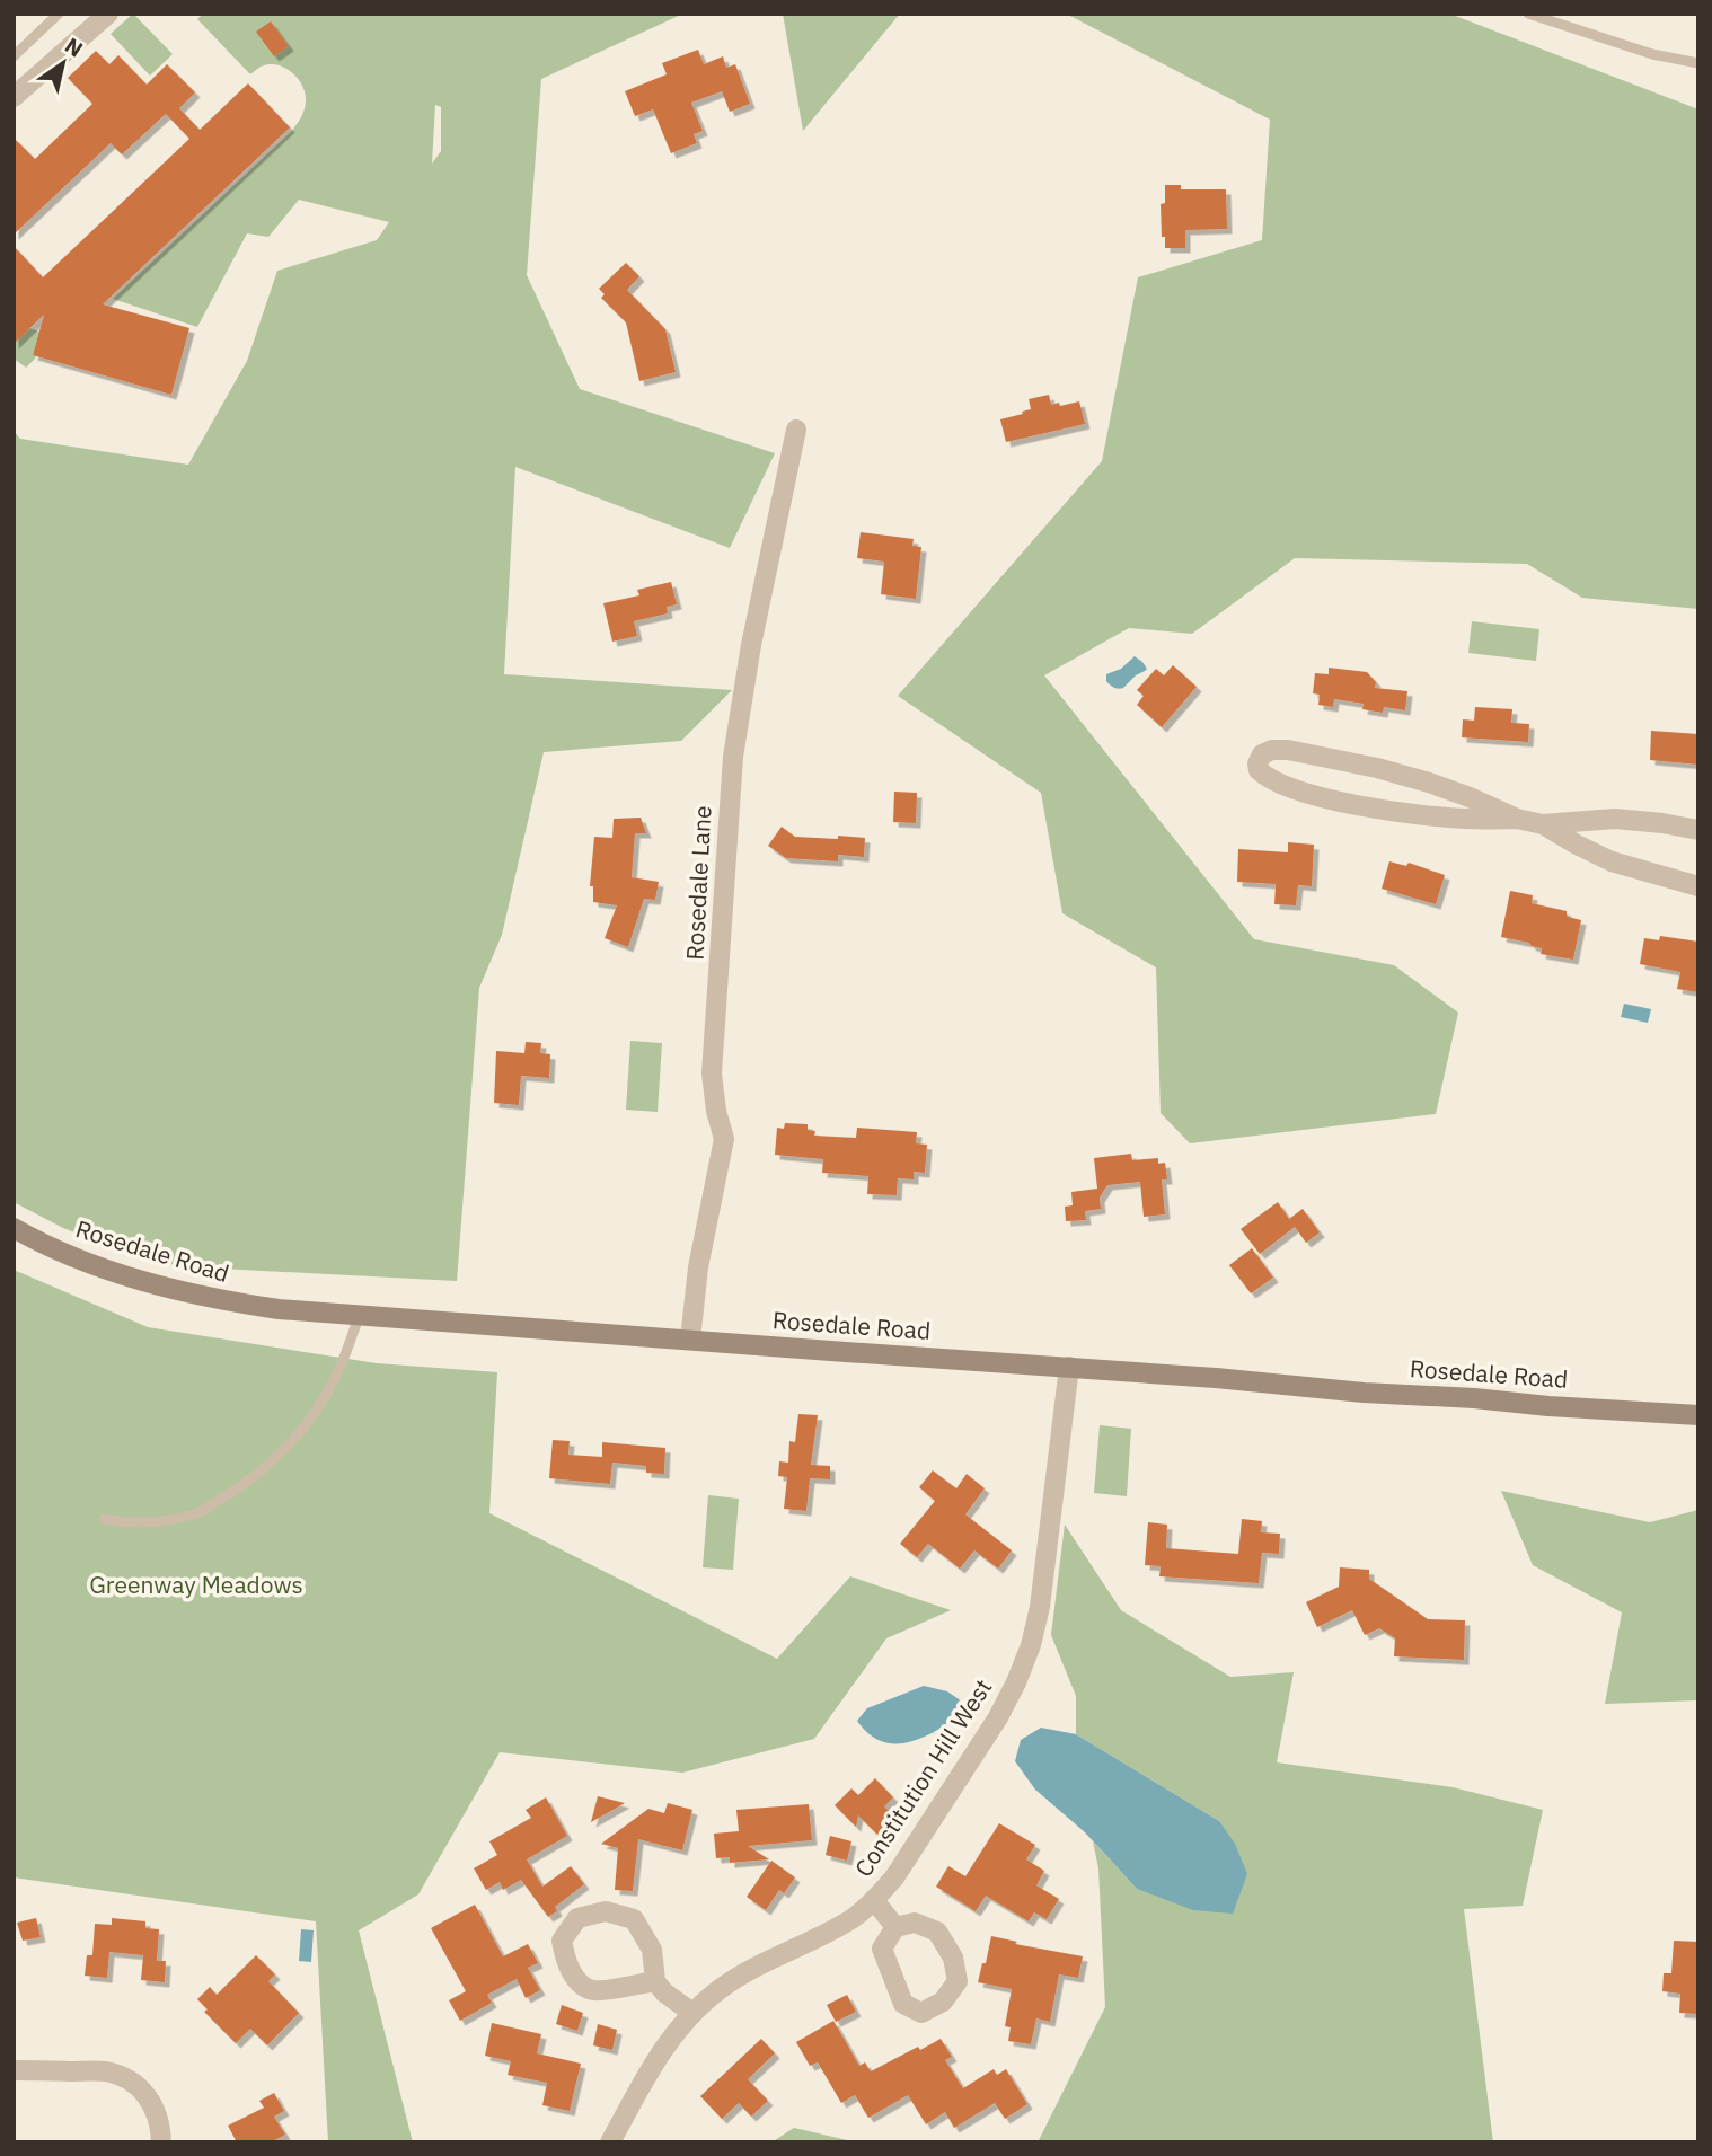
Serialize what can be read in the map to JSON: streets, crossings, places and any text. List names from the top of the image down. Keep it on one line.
{"streets":{"street":["Rosedale Lane","Rosedale Road","Constitution Hill West"]},"crossings":[["Rosedale Lane","Rosedale Road"],["Rosedale Road","Constitution Hill West"]],"parks":["Greenway Meadows"],"north":"top right"}
